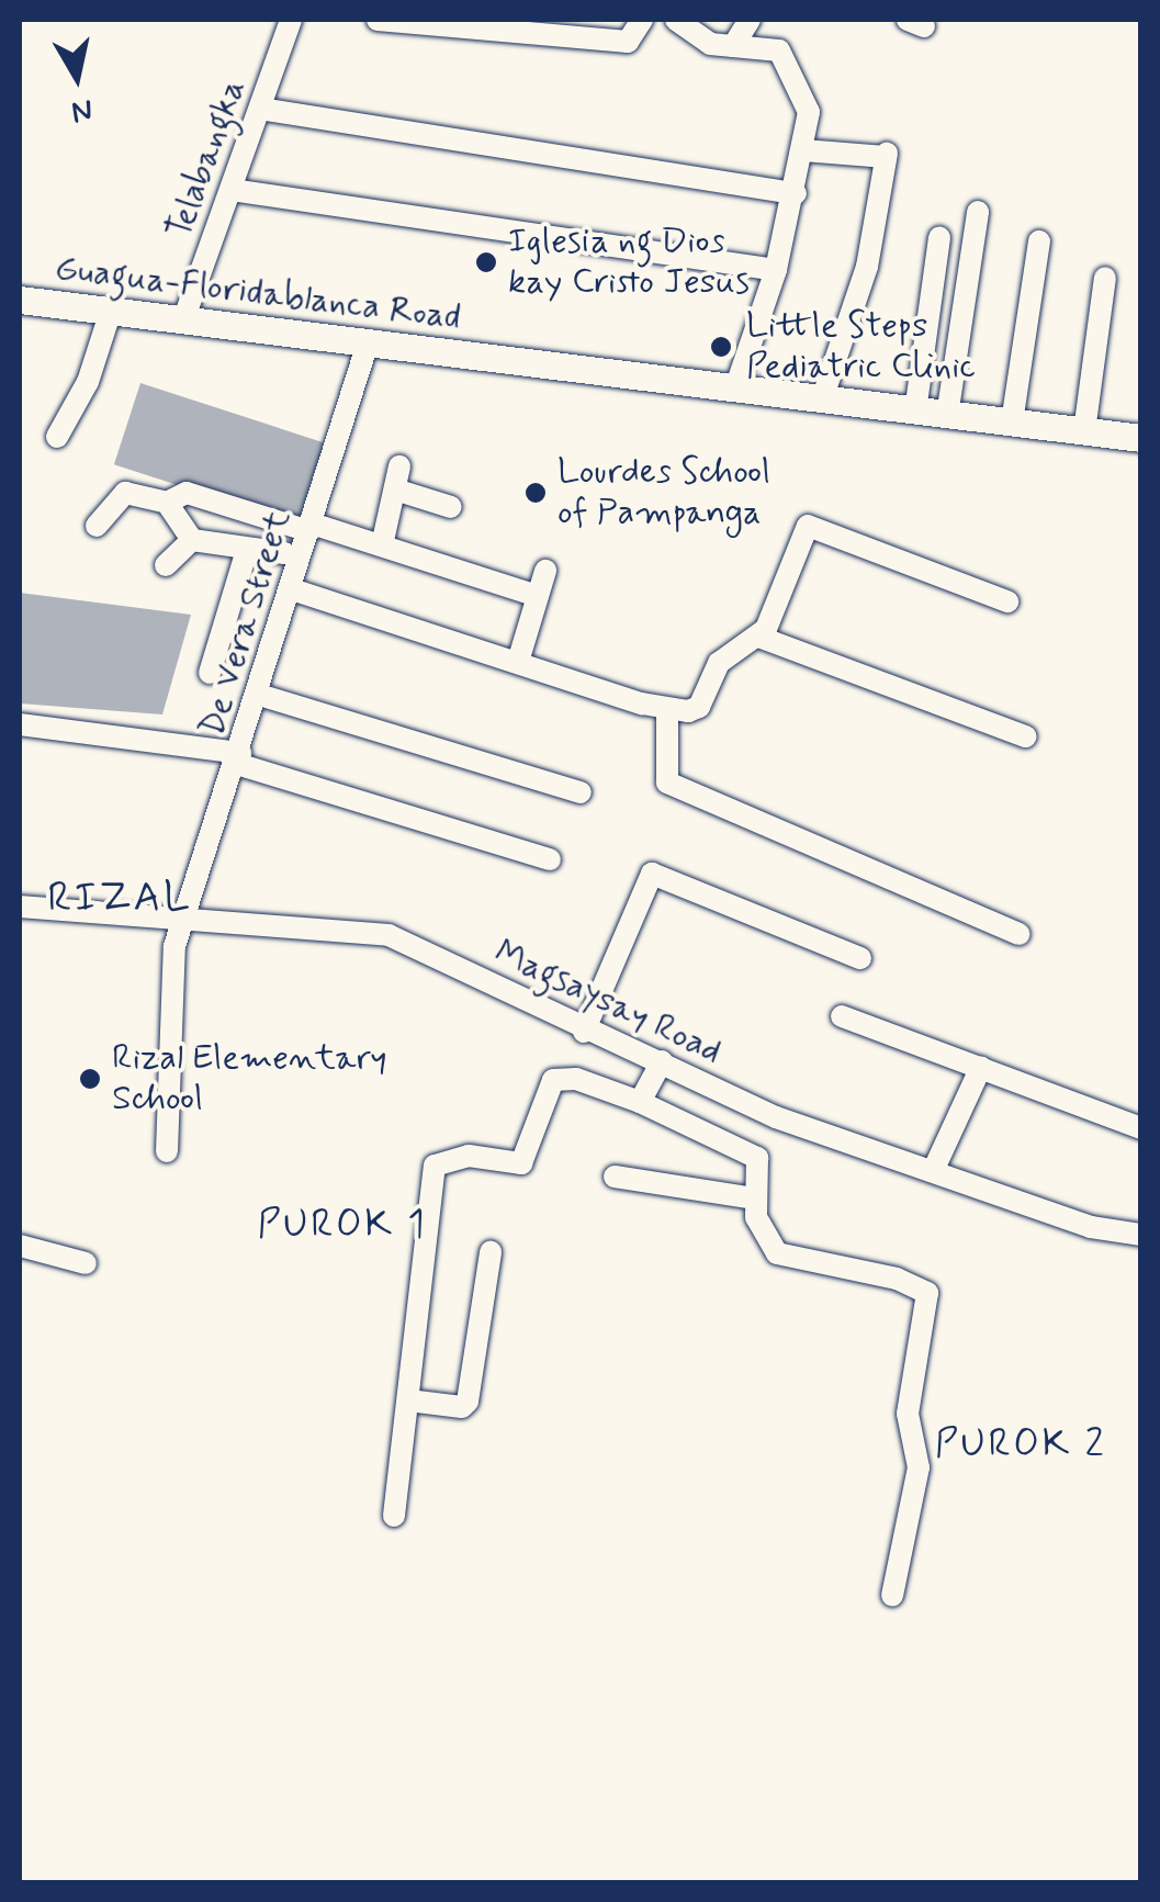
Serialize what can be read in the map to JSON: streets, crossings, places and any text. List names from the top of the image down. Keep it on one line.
{"streets":{"main road":["Guagua-Floridablanca Road"],"street":["Telabangka","De Vera Street","Magsaysay Road"]},"crossings":[["Telabangka","Guagua-Floridablanca Road"],["Guagua-Floridablanca Road","De Vera Street"],["De Vera Street","Magsaysay Road"]],"districts":["RIZAL","PUROK 1","PUROK 2"],"places":["Iglesia ng Dios kay Cristo Jesus","Little Steps Pediatric Clinic","Lourdes School of Pampanga","Rizal Elementary School"],"north":"bottom"}
